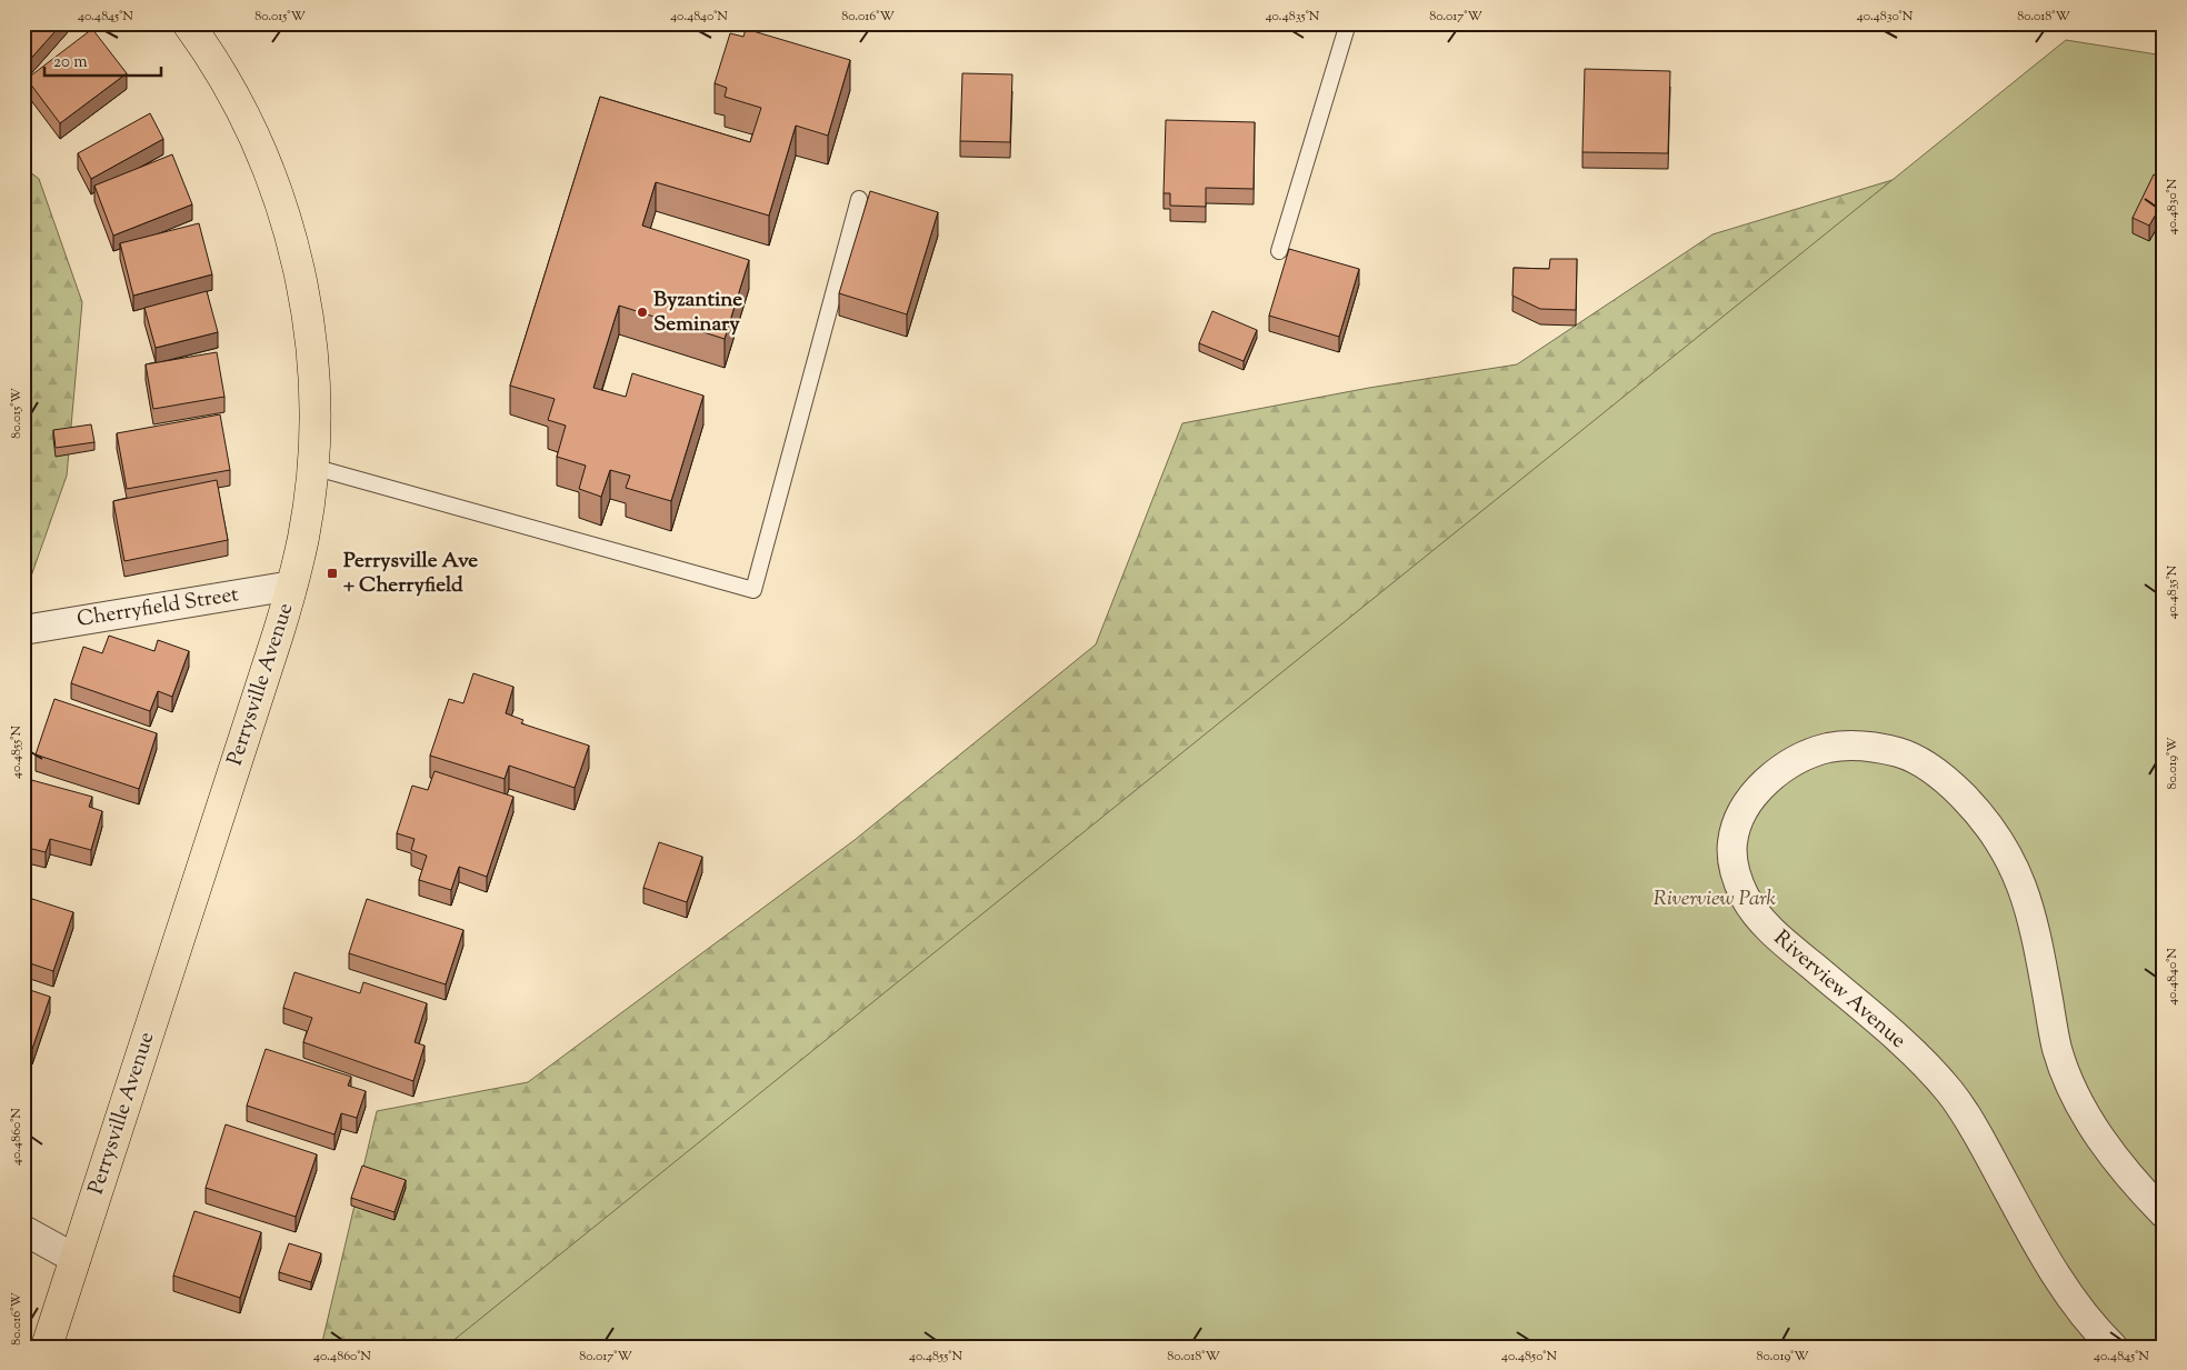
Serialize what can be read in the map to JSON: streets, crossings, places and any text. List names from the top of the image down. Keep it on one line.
{"streets":{"main road":["Perrysville Avenue"],"street":["Cherryfield Street","Riverview Avenue"]},"crossings":[["Cherryfield Street","Perrysville Avenue"]],"parks":["Riverview Park"],"places":{"other":["Byzantine Seminary"],"transit":["Perrysville Ave + Cherryfield"]},"scale_bar":"20 m","coordinates":["40.4845°N","80.015°W","40.4840°N","80.016°W","40.4835°N","80.017°W","40.4830°N","80.018°W","40.4855°N","80.019°W","40.4860°N","40.4850°N"]}
